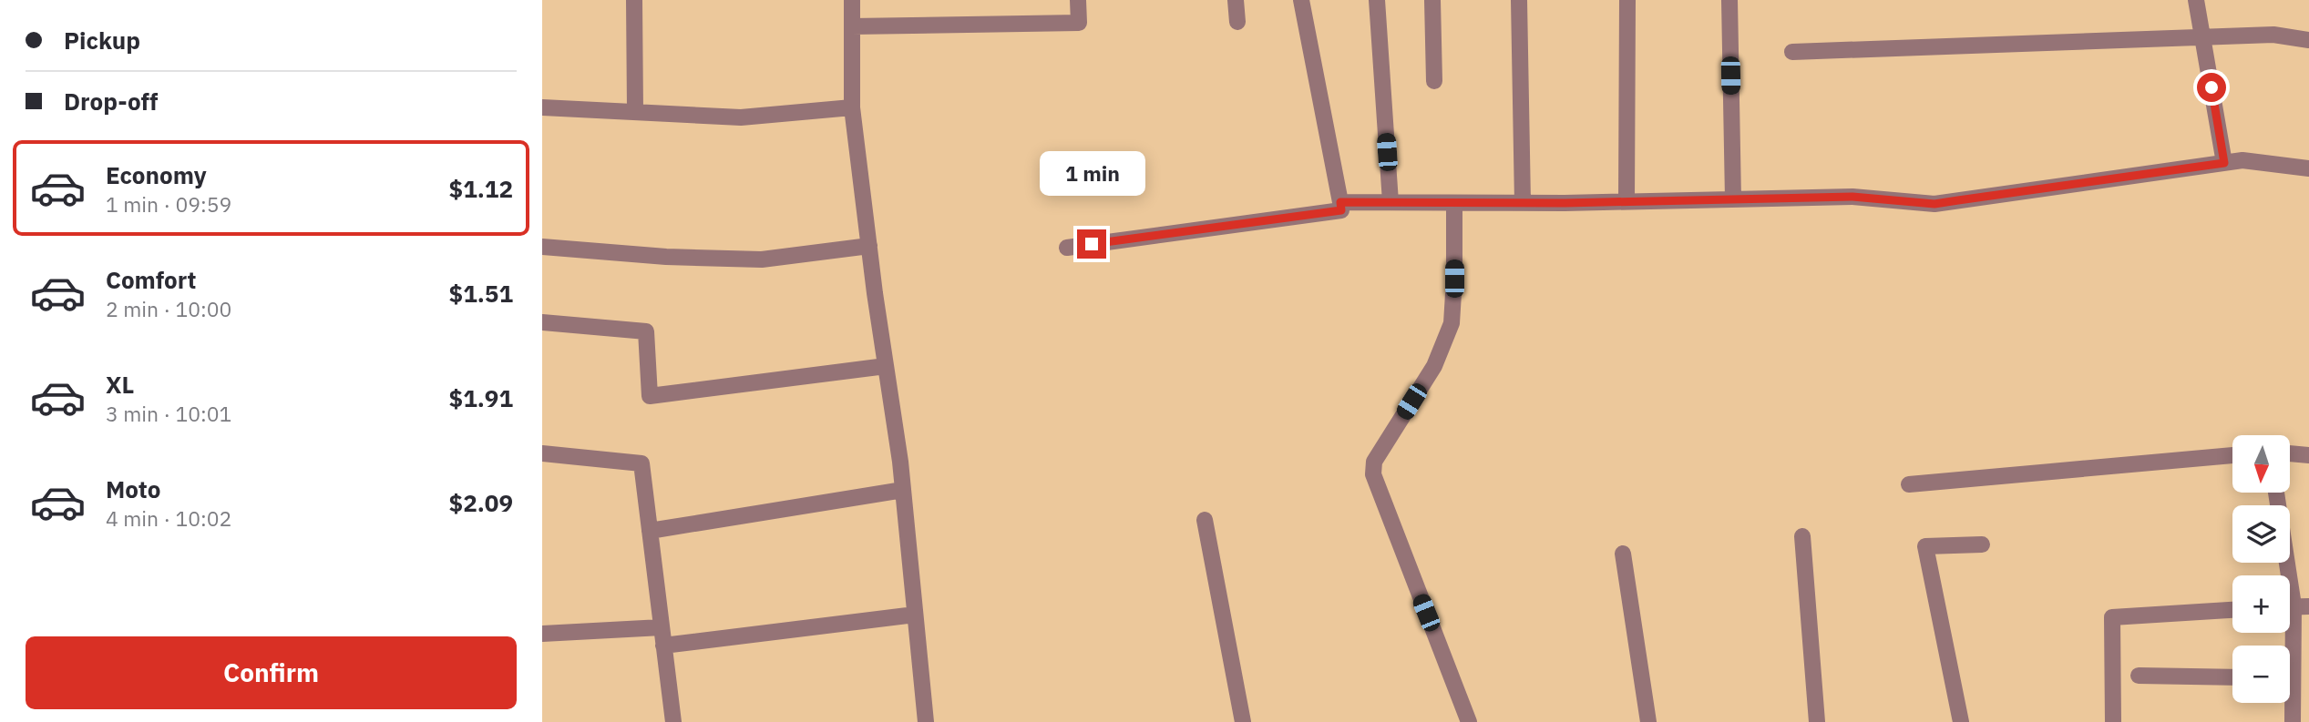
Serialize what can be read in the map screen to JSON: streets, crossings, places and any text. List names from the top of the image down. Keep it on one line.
{"north":"bottom","page":{"banner":["Pickup","Drop-off"],"list":[{"name":"Economy","note":"1 min · 09:59","value":"$1.12"},{"name":"Comfort","note":"2 min · 10:00","value":"$1.51"},{"name":"XL","note":"3 min · 10:01","value":"$1.91"},{"name":"Moto","note":"4 min · 10:02","value":"$2.09"}],"bubble":"1 min","map_buttons":["+","−"],"buttons":"Confirm"}}
